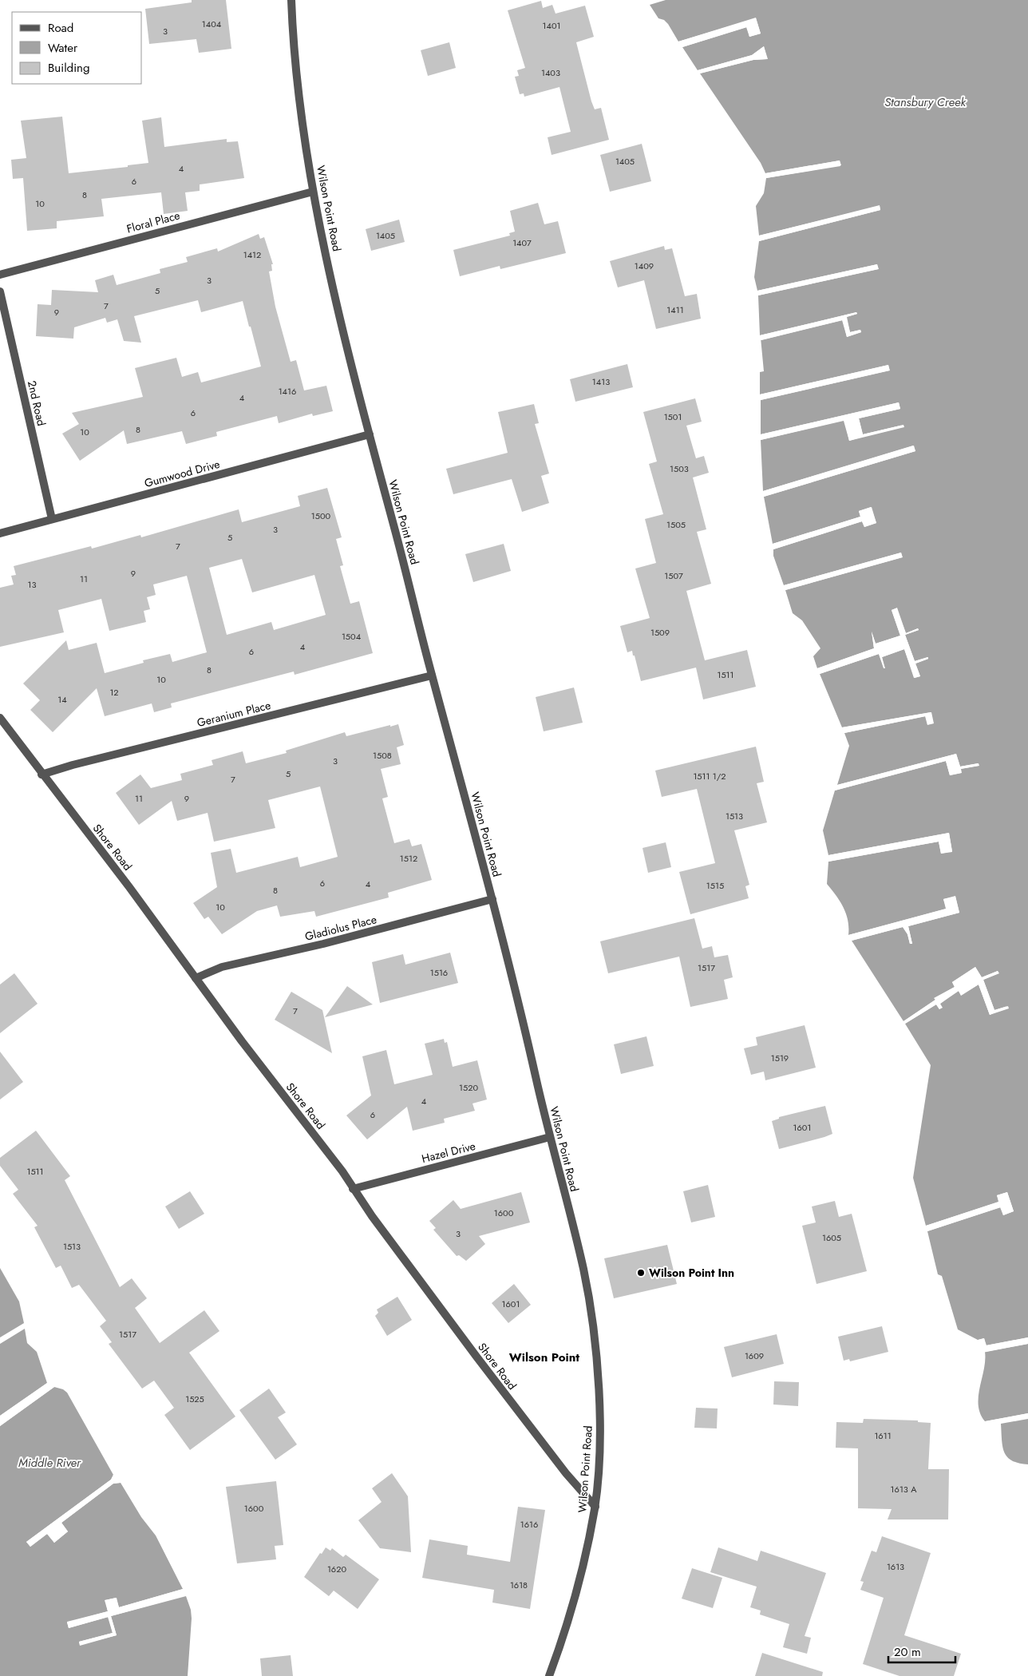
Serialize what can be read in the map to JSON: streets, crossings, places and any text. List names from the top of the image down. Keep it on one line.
{"streets":{"street":["Wilson Point Road","Floral Place","2nd Road","Gumwood Drive","Geranium Place","Shore Road","Gladiolus Place","Hazel Drive"]},"crossings":[["Wilson Point Road","Floral Place"],["Wilson Point Road","Gumwood Drive"],["Wilson Point Road","Geranium Place"],["Wilson Point Road","Shore Road"],["Wilson Point Road","Gladiolus Place"],["Wilson Point Road","Hazel Drive"],["2nd Road","Gumwood Drive"],["Geranium Place","Shore Road"],["Shore Road","Gladiolus Place"],["Shore Road","Hazel Drive"]],"districts":["Wilson Point"],"water":["Stansbury Creek","Middle River"],"places":["Wilson Point Inn"],"house_numbers":["1404","1401","3","1403","1405","4","6","8","10","1405","1407","1412","1409","3","5","7","1411","9","1413","1416","4","6","1501","8","10","1503","1500","1505","3","5","7","9","1507","11","13","1509","1504","4","6","8","1511","10","12","14","1508","3","5","1511 1/2","7","11","9","1513","1512","6","4","1515","8","10","1517","1516","7","1519","1520","4","6","1601","1511","1600","3","1605","1513","1601","1517","1609","1525","1611","1613 A","1600","1616","1613","1620","1618"],"legend":["Road","Water","Building"],"scale_bar":"20 m"}
